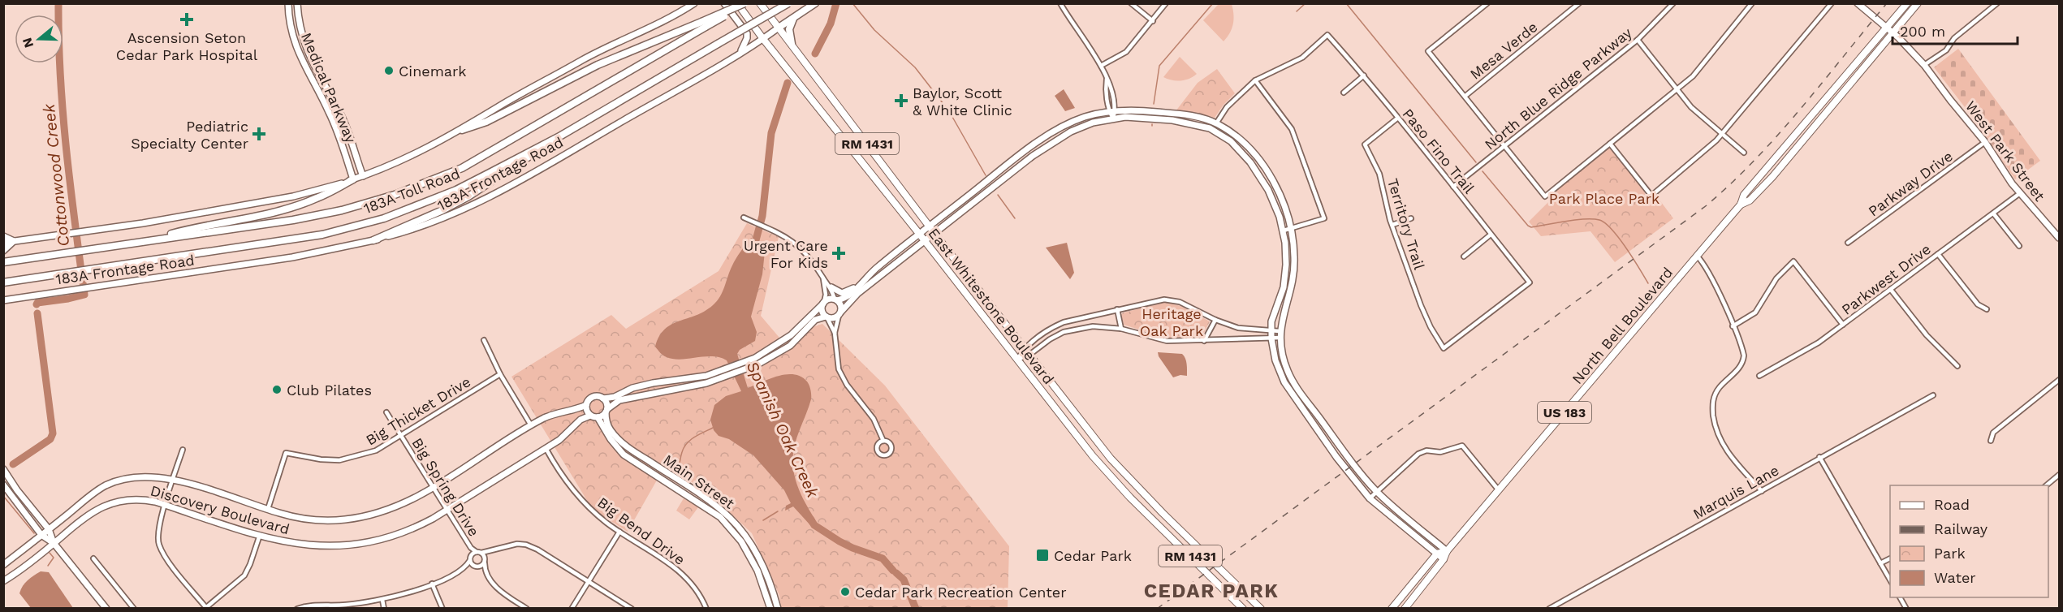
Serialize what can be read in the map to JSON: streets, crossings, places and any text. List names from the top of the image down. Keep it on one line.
{"streets":{"highway":["183A Toll Road"],"main road":["RM 1431","East Whitestone Boulevard","North Bell Boulevard","US 183"],"street":["Mesa Verde","Medical Parkway","North Blue Ridge Parkway","Paso Fino Trail","West Park Street","183A Frontage Road","Parkway Drive","Territory Trail","Parkwest Drive","Big Thicket Drive","Main Street","Big Spring Drive","Marquis Lane","Discovery Boulevard","Big Bend Drive"]},"crossings":[["North Blue Ridge Parkway","Paso Fino Trail"],["Paso Fino Trail","Territory Trail"],["West Park Street","Parkway Drive"],["West Park Street","Parkwest Drive"],["West Park Street","North Bell Boulevard"],["West Park Street","US 183"],["183A Frontage Road","East Whitestone Boulevard"],["North Bell Boulevard","US 183"],["Big Thicket Drive","Big Spring Drive"],["Big Thicket Drive","Discovery Boulevard"],["Main Street","Discovery Boulevard"],["Big Spring Drive","Discovery Boulevard"],["Discovery Boulevard","Big Bend Drive"]],"districts":["CEDAR PARK"],"water":["Cottonwood Creek","Spanish Oak Creek"],"parks":["Park Place Park","Heritage Oak Park"],"places":{"health":["Ascension Seton Cedar Park Hospital","Baylor, Scott & White Clinic","Pediatric Specialty Center","Urgent Care For Kids"],"other":["Cinemark","Club Pilates","Cedar Park Recreation Center"],"transit":["Cedar Park"]},"legend":["Road","Railway","Park","Water"],"scale_bar":"200 m","north":"left"}
